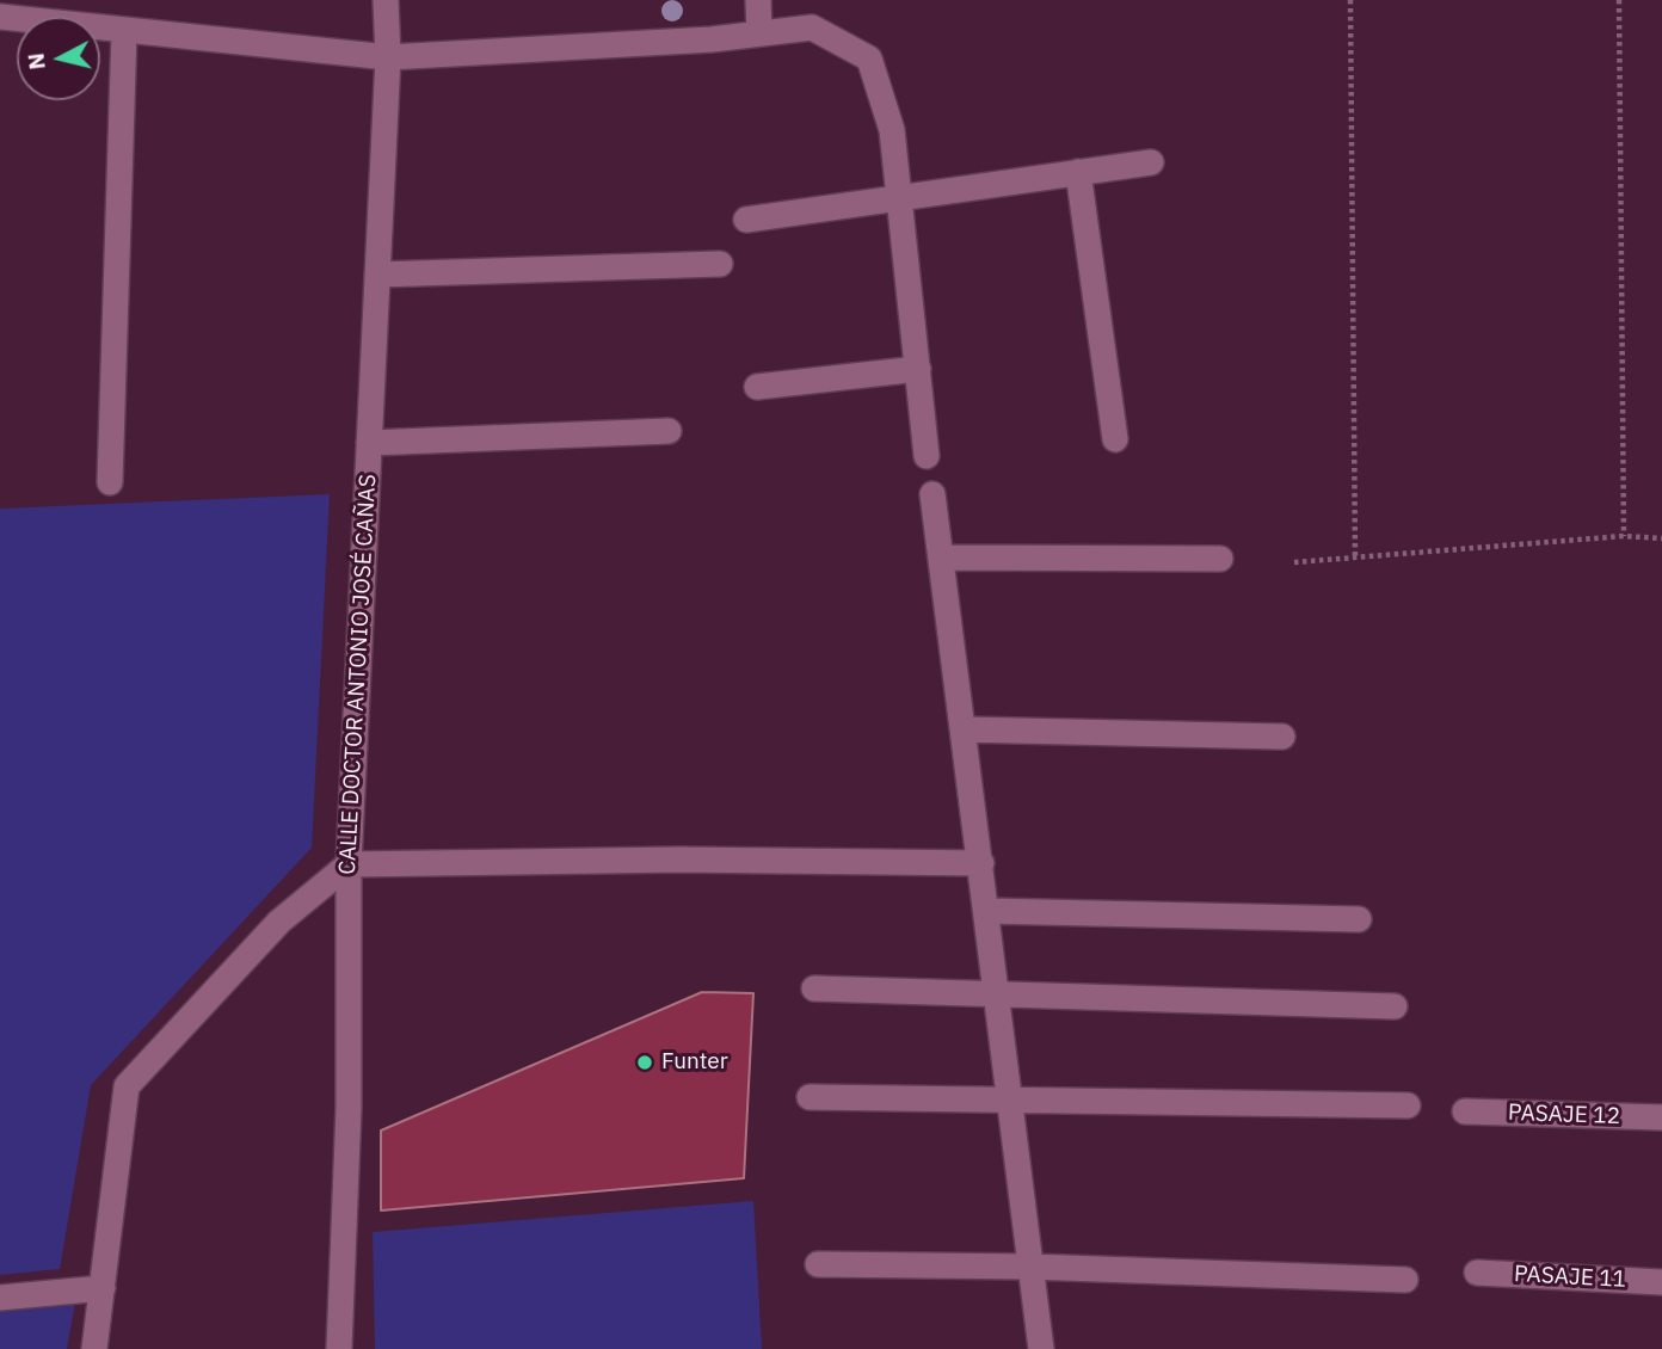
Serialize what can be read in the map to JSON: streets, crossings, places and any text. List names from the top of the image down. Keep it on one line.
{"streets":{"street":["CALLE DOCTOR ANTONIO JOSÉ CAÑAS","PASAJE 12","PASAJE 11"]},"places":["Funter"],"north":"left"}
